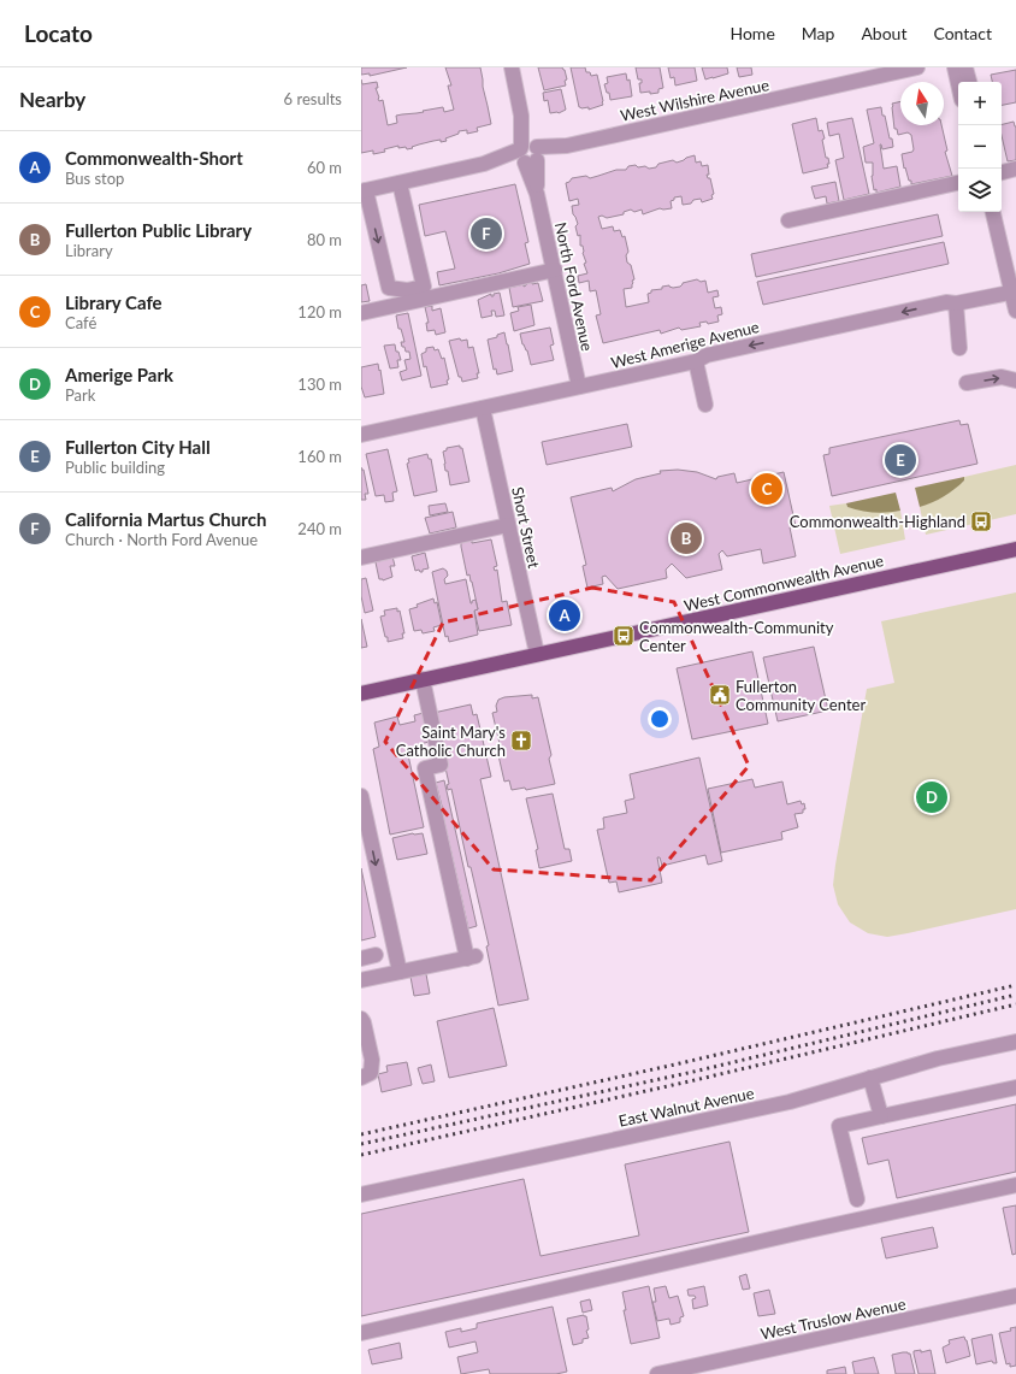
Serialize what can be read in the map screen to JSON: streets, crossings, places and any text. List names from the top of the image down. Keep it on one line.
{"streets":{"main road":["West Commonwealth Avenue"],"street":["West Wilshire Avenue","North Ford Avenue","West Amerige Avenue","Short Street","East Walnut Avenue","West Truslow Avenue"]},"crossings":[["West Wilshire Avenue","North Ford Avenue"],["North Ford Avenue","West Amerige Avenue"],["West Amerige Avenue","Short Street"],["Short Street","West Commonwealth Avenue"]],"places":{"bus stop":["Commonwealth-Highland","Commonwealth-Community Center"],"public building":["Fullerton Community Center"],"church":["Saint Mary's Catholic Church"]},"north":"top","page":{"header":"Locato","nav":["Home","Map","About","Contact"],"heading":["Nearby","6 results"],"map_buttons":["+","−"],"list":[{"mark":"A","name":"Commonwealth-Short","note":"Bus stop","value":"60 m"},{"mark":"B","name":"Fullerton Public Library","note":"Library","value":"80 m"},{"mark":"C","name":"Library Cafe","note":"Café","value":"120 m"},{"mark":"D","name":"Amerige Park","note":"Park","value":"130 m"},{"mark":"E","name":"Fullerton City Hall","note":"Public building","value":"160 m"},{"mark":"F","name":"California Martus Church","note":"Church · North Ford Avenue","value":"240 m"}],"pins":["F","E","C","B","A","D"]}}
